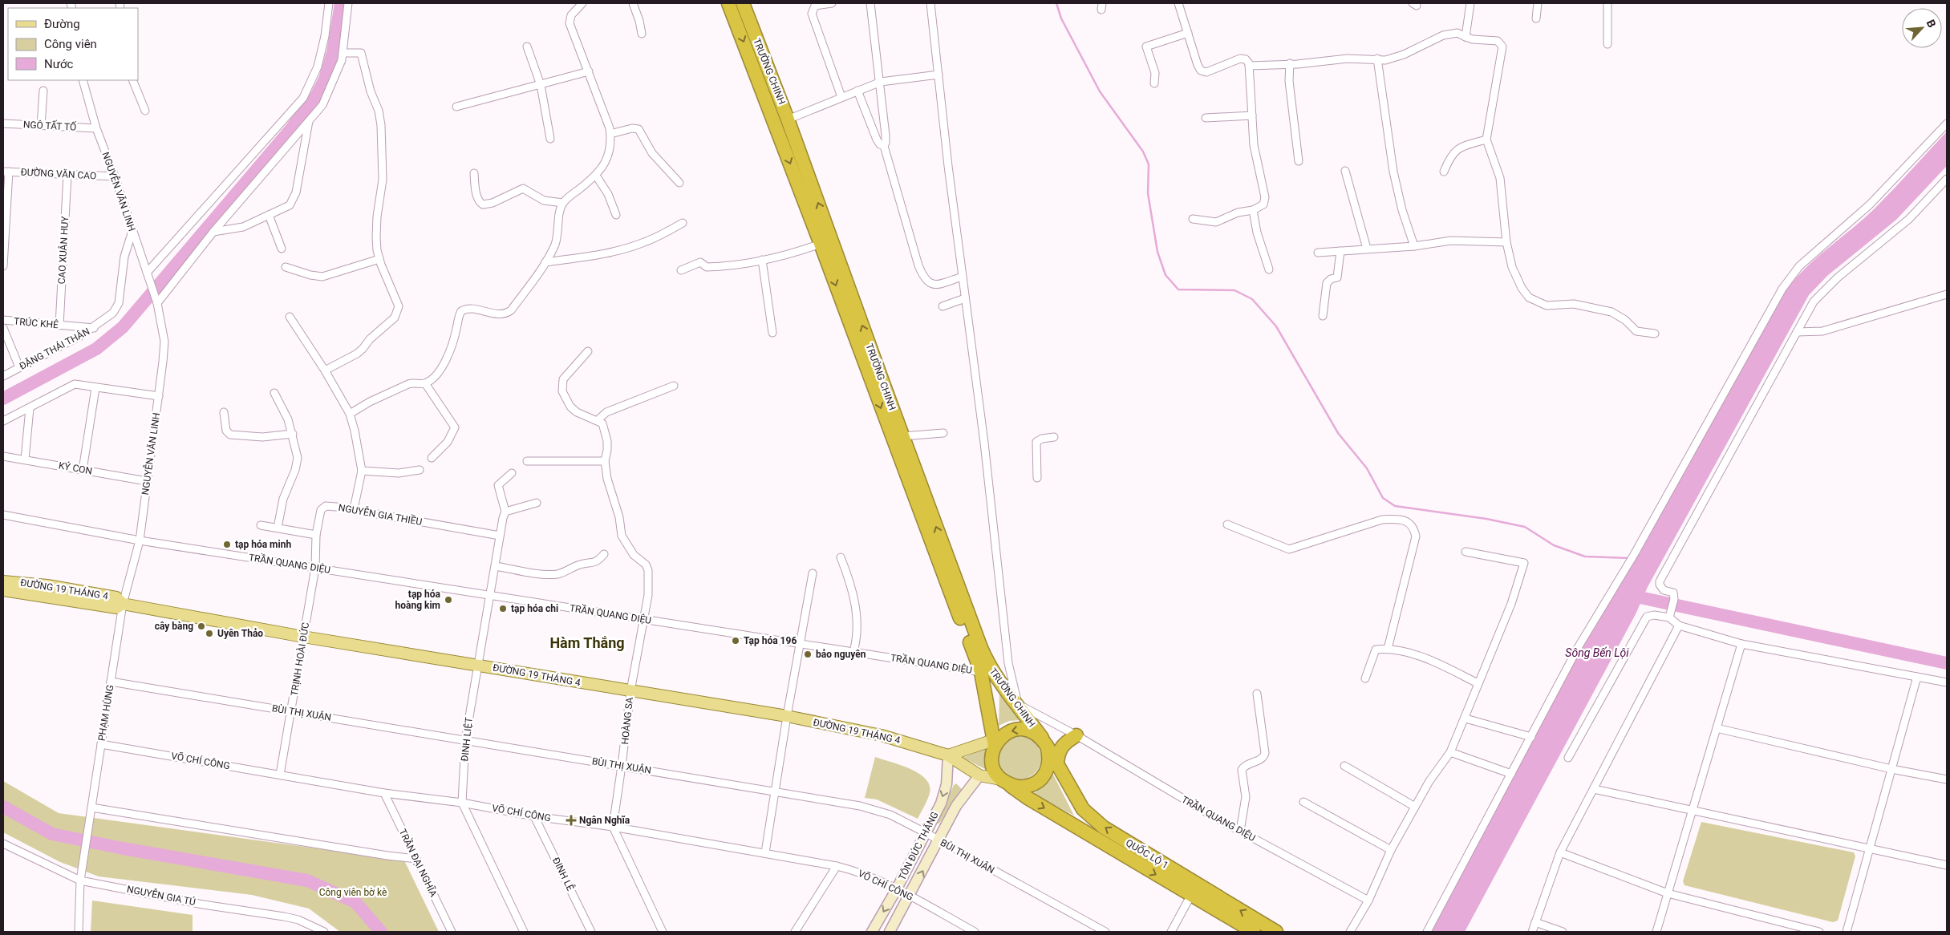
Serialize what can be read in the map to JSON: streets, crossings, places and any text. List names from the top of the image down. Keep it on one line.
{"streets":{"highway":["TRƯỜNG CHINH","QUỐC LỘ 1"],"main road":["ĐƯỜNG 19 THÁNG 4","TÔN ĐỨC THẮNG"],"street":["NGÔ TẤT TỐ","ĐƯỜNG VĂN CAO","NGUYỄN VĂN LINH","CAO XUÂN HUY","TRÚC KHÊ","ĐẶNG THÁI THÂN","KÝ CON","NGUYỄN GIA THIỀU","TRẦN QUANG DIỆU","TRỊNH HOÀI ĐỨC","PHẠM HÙNG","BÙI THỊ XUÂN","HOÀNG SA","ĐINH LIỆT","VÕ CHÍ CÔNG","TRẦN ĐẠI NGHĨA","ĐINH LỄ","NGUYỄN GIA TÚ"]},"crossings":[["TRƯỜNG CHINH","TRẦN QUANG DIỆU"],["TRƯỜNG CHINH","ĐƯỜNG 19 THÁNG 4"],["TRƯỜNG CHINH","QUỐC LỘ 1"],["NGÔ TẤT TỐ","NGUYỄN VĂN LINH"],["ĐƯỜNG VĂN CAO","NGUYỄN VĂN LINH"],["ĐƯỜNG VĂN CAO","CAO XUÂN HUY"],["NGUYỄN VĂN LINH","ĐẶNG THÁI THÂN"],["NGUYỄN VĂN LINH","KÝ CON"],["NGUYỄN VĂN LINH","TRẦN QUANG DIỆU"],["NGUYỄN VĂN LINH","ĐƯỜNG 19 THÁNG 4"],["NGUYỄN VĂN LINH","PHẠM HÙNG"],["CAO XUÂN HUY","TRÚC KHÊ"],["TRÚC KHÊ","ĐẶNG THÁI THÂN"],["NGUYỄN GIA THIỀU","TRẦN QUANG DIỆU"],["NGUYỄN GIA THIỀU","TRỊNH HOÀI ĐỨC"],["NGUYỄN GIA THIỀU","ĐINH LIỆT"],["TRẦN QUANG DIỆU","TRỊNH HOÀI ĐỨC"],["TRẦN QUANG DIỆU","HOÀNG SA"],["TRẦN QUANG DIỆU","ĐINH LIỆT"],["ĐƯỜNG 19 THÁNG 4","TRỊNH HOÀI ĐỨC"],["ĐƯỜNG 19 THÁNG 4","PHẠM HÙNG"],["ĐƯỜNG 19 THÁNG 4","HOÀNG SA"],["ĐƯỜNG 19 THÁNG 4","ĐINH LIỆT"],["ĐƯỜNG 19 THÁNG 4","TÔN ĐỨC THẮNG"],["ĐƯỜNG 19 THÁNG 4","QUỐC LỘ 1"],["TRỊNH HOÀI ĐỨC","BÙI THỊ XUÂN"],["TRỊNH HOÀI ĐỨC","VÕ CHÍ CÔNG"],["PHẠM HÙNG","BÙI THỊ XUÂN"],["PHẠM HÙNG","VÕ CHÍ CÔNG"],["PHẠM HÙNG","NGUYỄN GIA TÚ"],["BÙI THỊ XUÂN","HOÀNG SA"],["BÙI THỊ XUÂN","ĐINH LIỆT"],["BÙI THỊ XUÂN","TÔN ĐỨC THẮNG"],["HOÀNG SA","VÕ CHÍ CÔNG"],["ĐINH LIỆT","VÕ CHÍ CÔNG"],["VÕ CHÍ CÔNG","TÔN ĐỨC THẮNG"],["VÕ CHÍ CÔNG","TRẦN ĐẠI NGHĨA"],["VÕ CHÍ CÔNG","ĐINH LỄ"]],"districts":["Hàm Thắng"],"water":["Sông Bến Lội"],"parks":["Công viên bờ kè"],"places":{"other":["tạp hóa minh","tạp hóa hoàng kim","tạp hóa chi","cây bàng","Uyên Thảo","Tạp hóa 196","bảo nguyên"],"health":["Ngân Nghĩa"]},"legend":["Đường","Công viên","Nước"],"north":"top right"}
